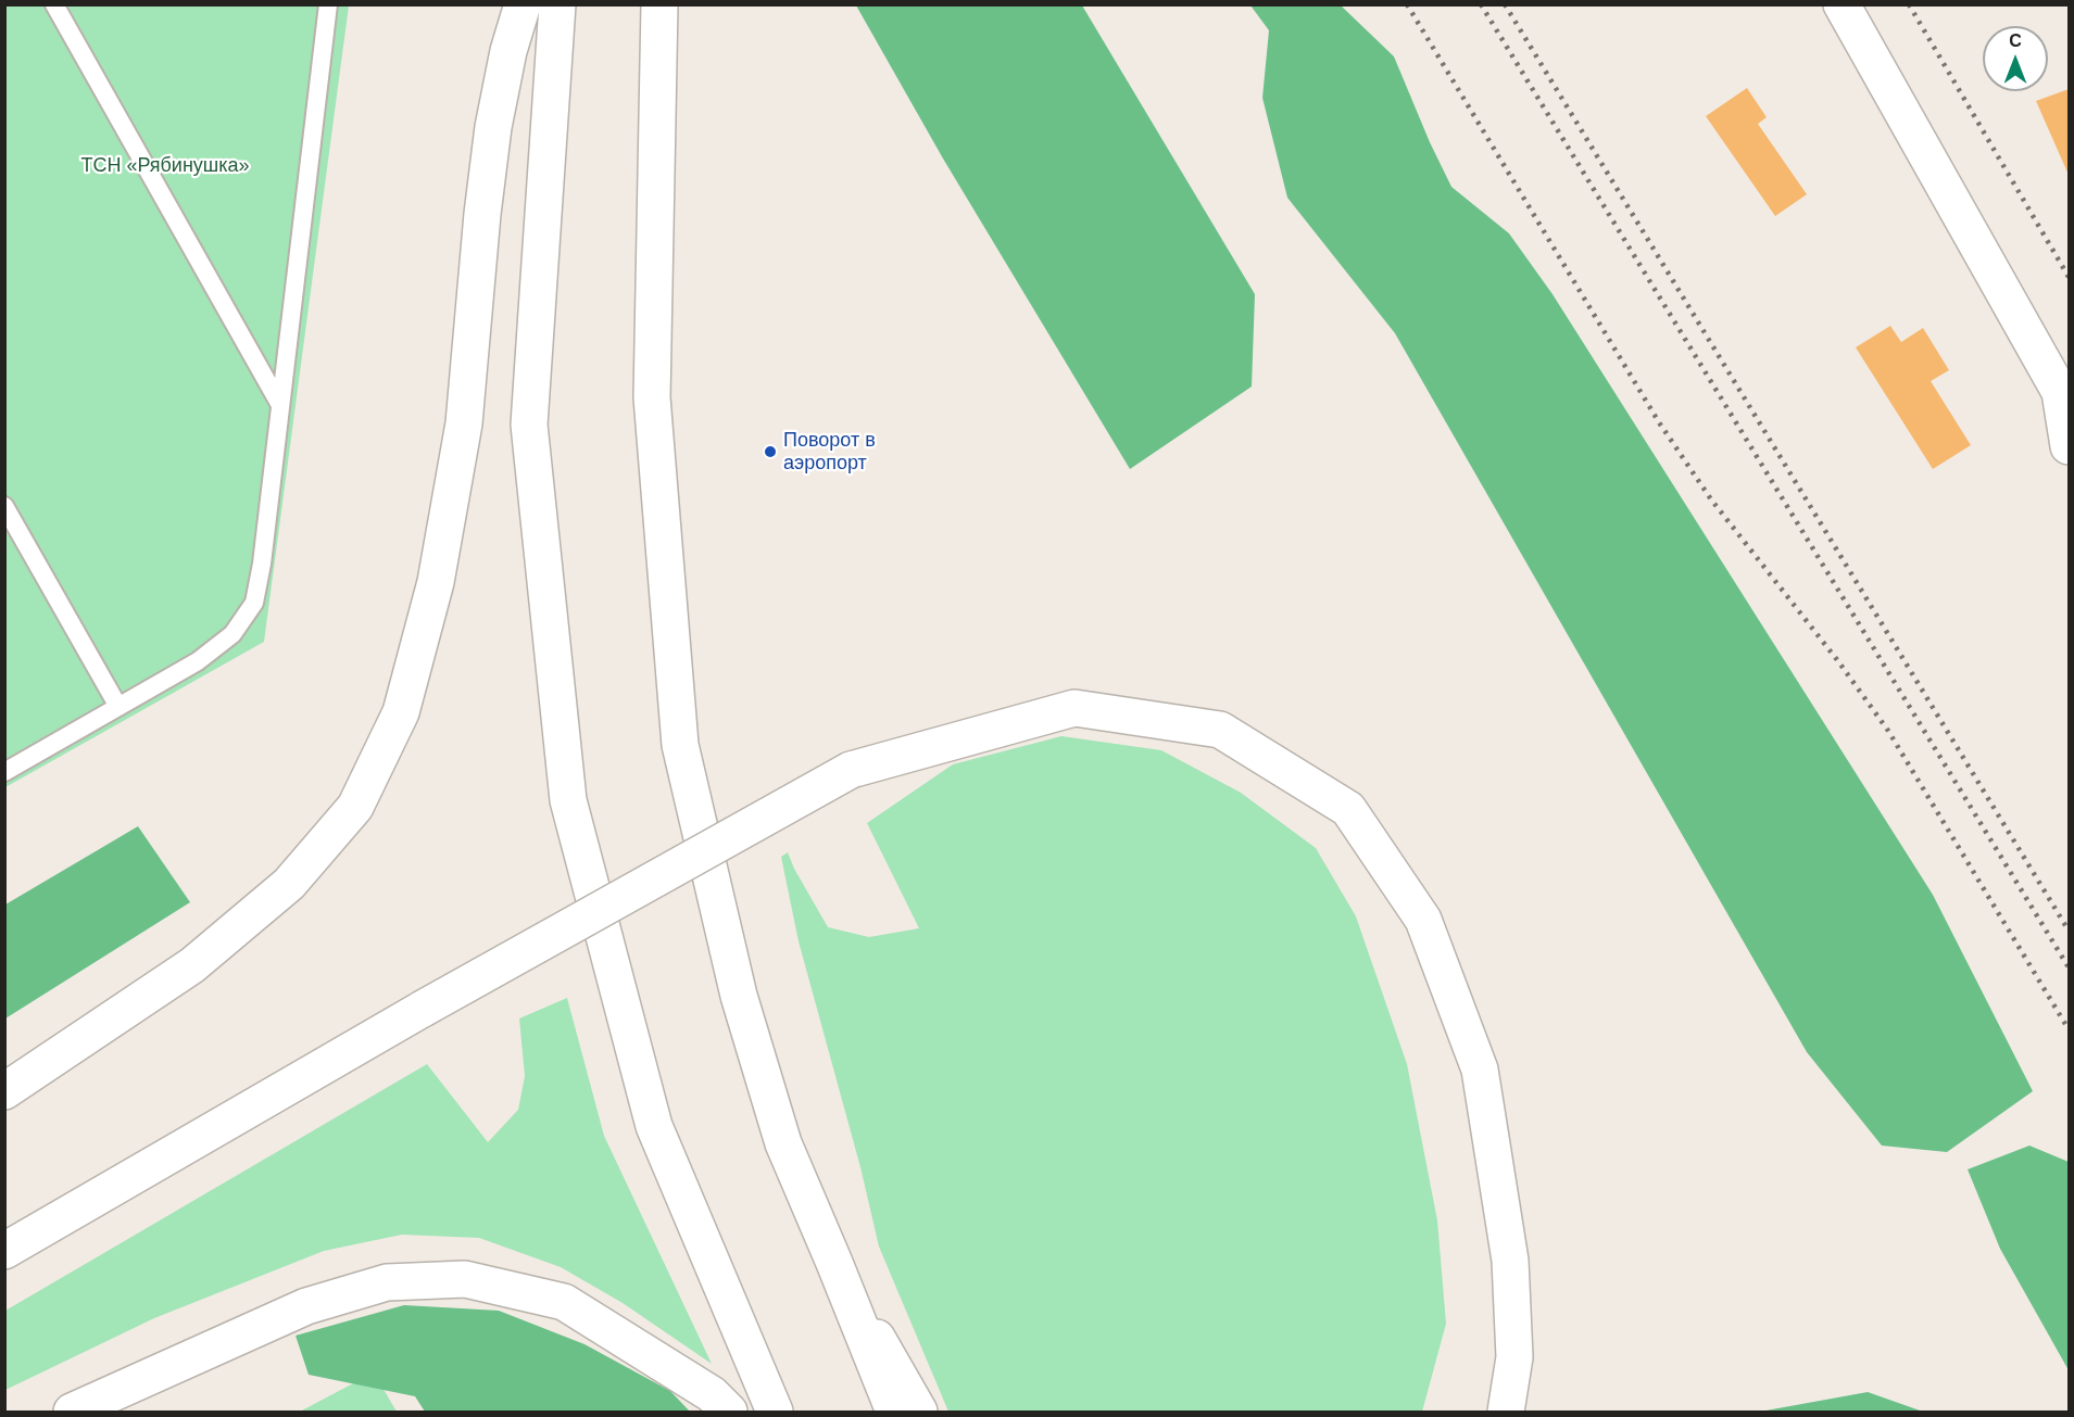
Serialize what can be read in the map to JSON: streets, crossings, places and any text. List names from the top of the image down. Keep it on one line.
{"parks":["ТСН «Рябинушка»"],"places":["Поворот в аэропорт"],"north":"top"}
